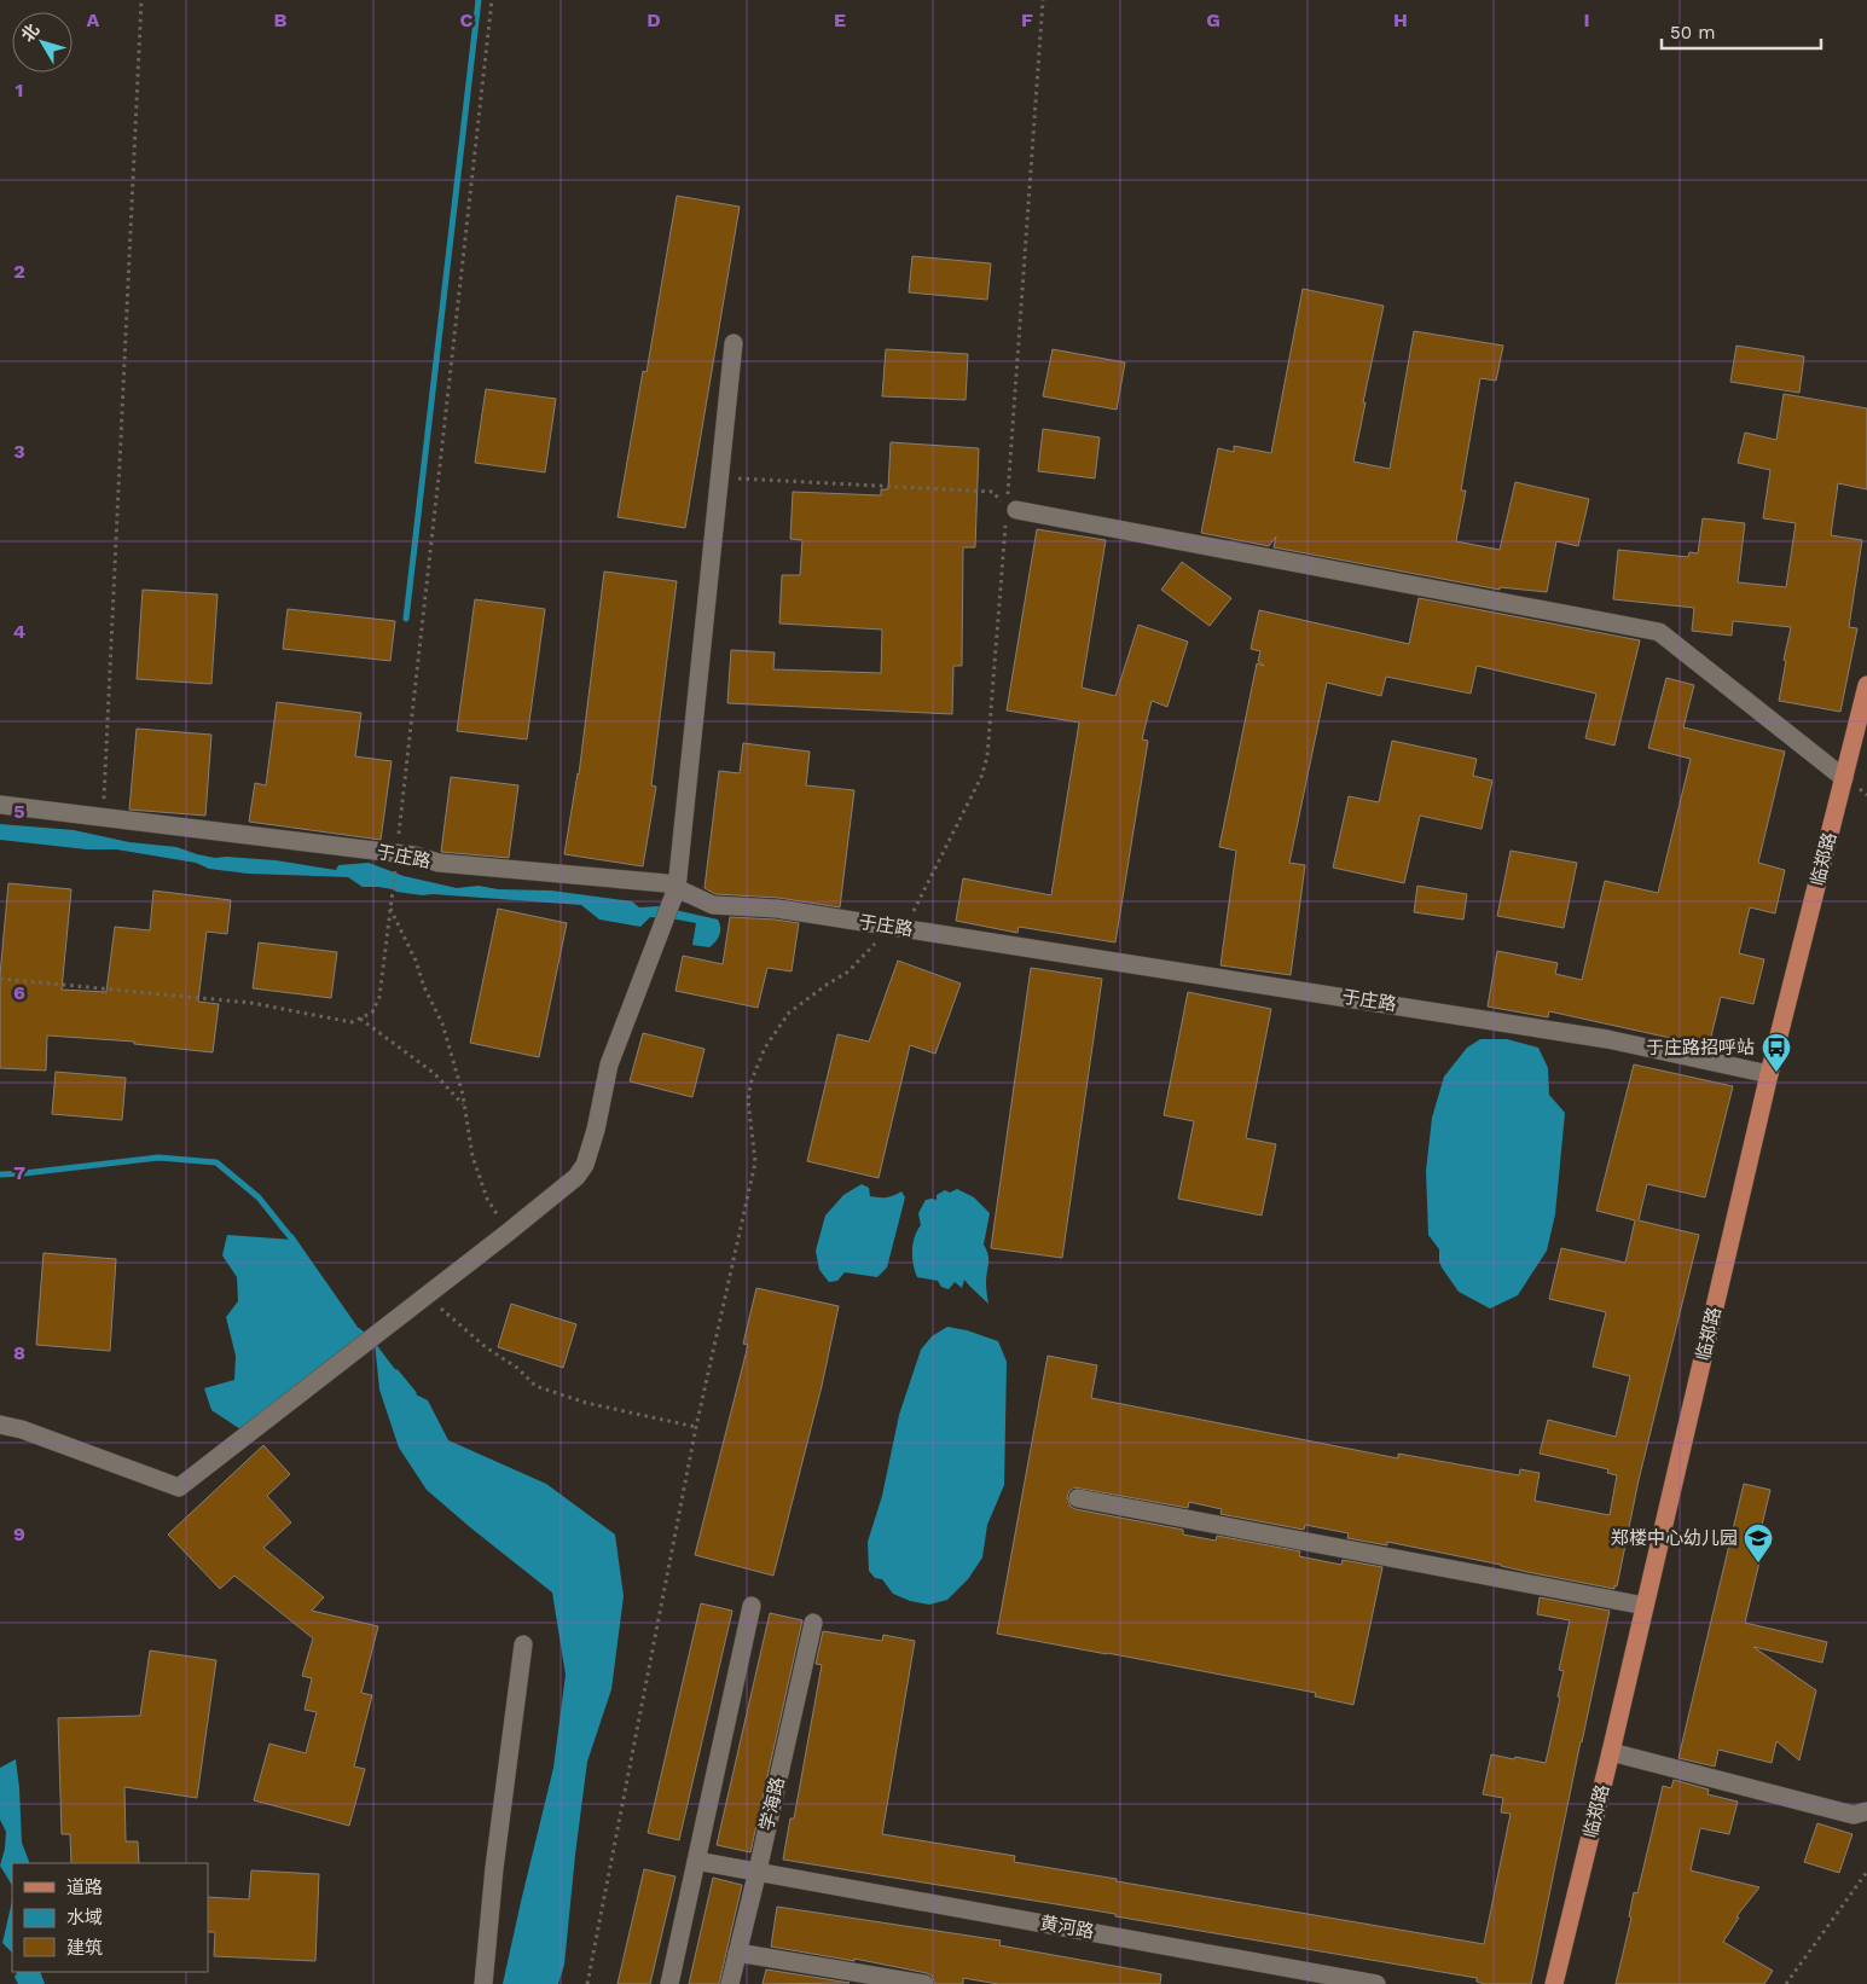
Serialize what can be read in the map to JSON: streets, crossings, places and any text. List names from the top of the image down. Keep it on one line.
{"streets":{"main road":["临郑路"],"street":["于庄路","学海路","黄河路"]},"crossings":[["于庄路","临郑路"],["学海路","黄河路"]],"places":{"bus stop":["于庄路招呼站"],"school or university":["郑楼中心幼儿园"]},"legend":["道路","水域","建筑"],"scale_bar":"50 m","north":"top left","grid":{"columns":["A","B","C","D","E","F","G","H","I"],"rows":["1","2","3","4","5","6","7","8","9"]}}
